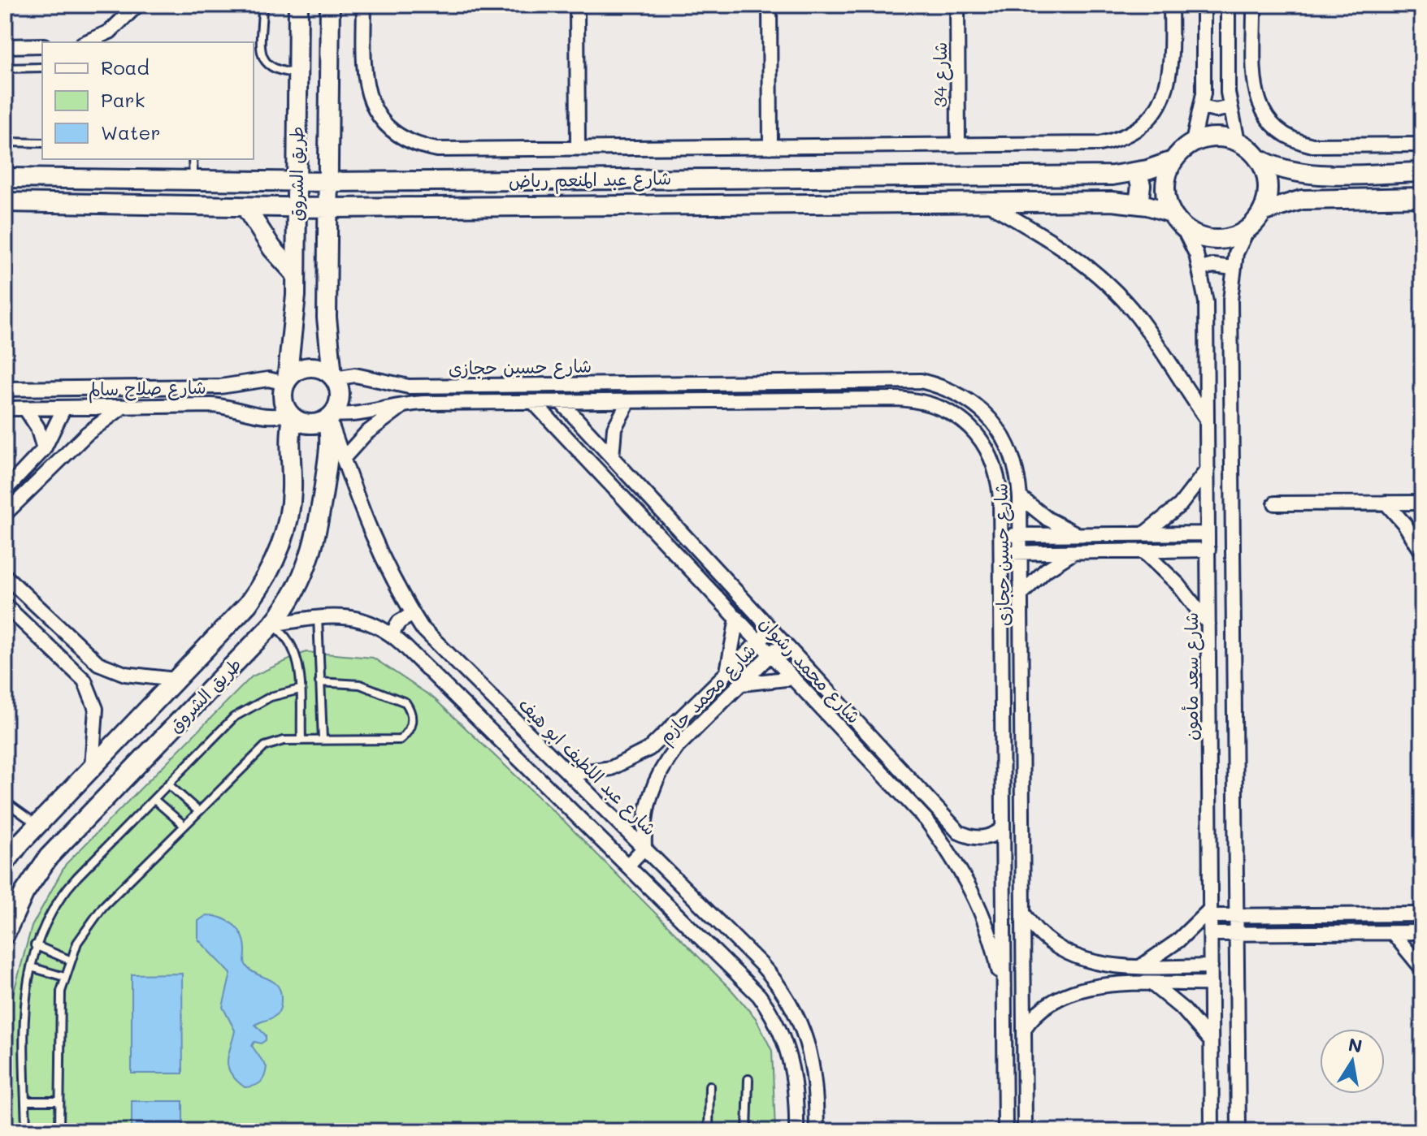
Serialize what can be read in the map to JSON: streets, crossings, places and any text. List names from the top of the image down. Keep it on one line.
{"streets":{"street":["شارع 34","طريق الشروق","شارع عبد المنعم رياض","شارع حسين حجازى","شارع صلاح سالم","شارع محمد رشوان","شارع سعد مأمون","شارع محمد حازم","شارع عبد اللطيف ابو هيف"]},"crossings":[["طريق الشروق","شارع عبد المنعم رياض"],["طريق الشروق","شارع حسين حجازى"],["طريق الشروق","شارع صلاح سالم"],["طريق الشروق","شارع عبد اللطيف ابو هيف"],["شارع عبد المنعم رياض","شارع سعد مأمون"],["شارع حسين حجازى","شارع صلاح سالم"],["شارع حسين حجازى","شارع محمد رشوان"],["شارع حسين حجازى","شارع عبد اللطيف ابو هيف"],["شارع صلاح سالم","شارع عبد اللطيف ابو هيف"],["شارع محمد رشوان","شارع محمد حازم"],["شارع محمد حازم","شارع عبد اللطيف ابو هيف"]],"legend":["Road","Park","Water"],"north":"top"}
